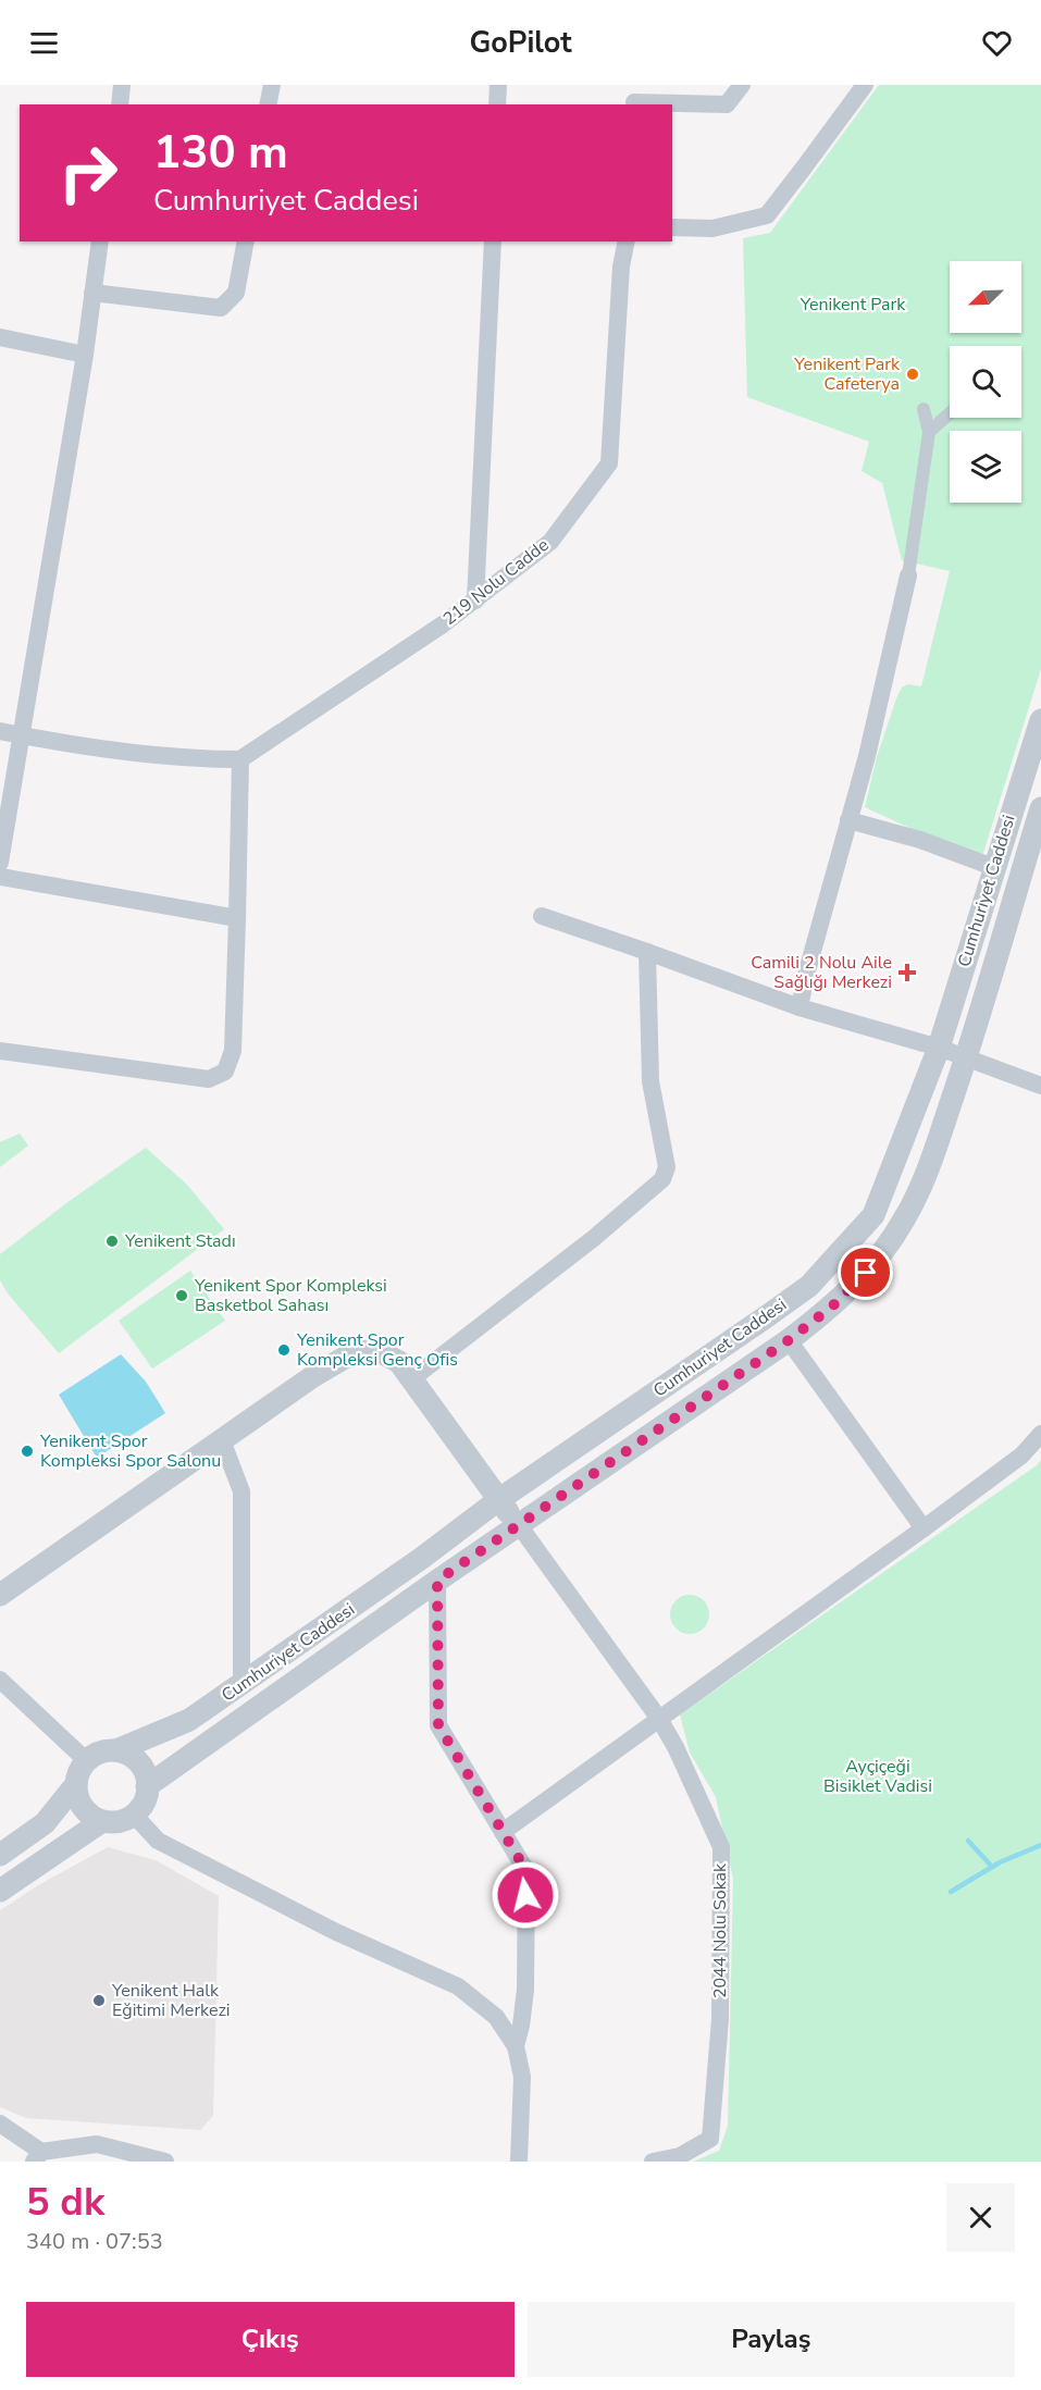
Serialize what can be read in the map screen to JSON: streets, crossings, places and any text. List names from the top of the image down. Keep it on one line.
{"streets":{"street":["219 Nolu Cadde","Cumhuriyet Caddesi","2044 Nolu Sokak"]},"crossings":[["Cumhuriyet Caddesi","2044 Nolu Sokak"]],"parks":["Yenikent Park","Ayçiçeği Bisiklet Vadisi"],"places":{"other":["Yenikent Park Cafeterya","Yenikent Stadı","Yenikent Spor Kompleksi Basketbol Sahası","Yenikent Spor Kompleksi Genç Ofis","Yenikent Spor Kompleksi Spor Salonu","Yenikent Halk Eğitimi Merkezi"],"health":["Camili 2 Nolu Aile Sağlığı Merkezi"]},"north":"bottom left","page":{"header":"GoPilot","turn":["130 m","Cumhuriyet Caddesi"],"heading":["5 dk","340 m · 07:53"],"buttons":["Çıkış","Paylaş"]}}
